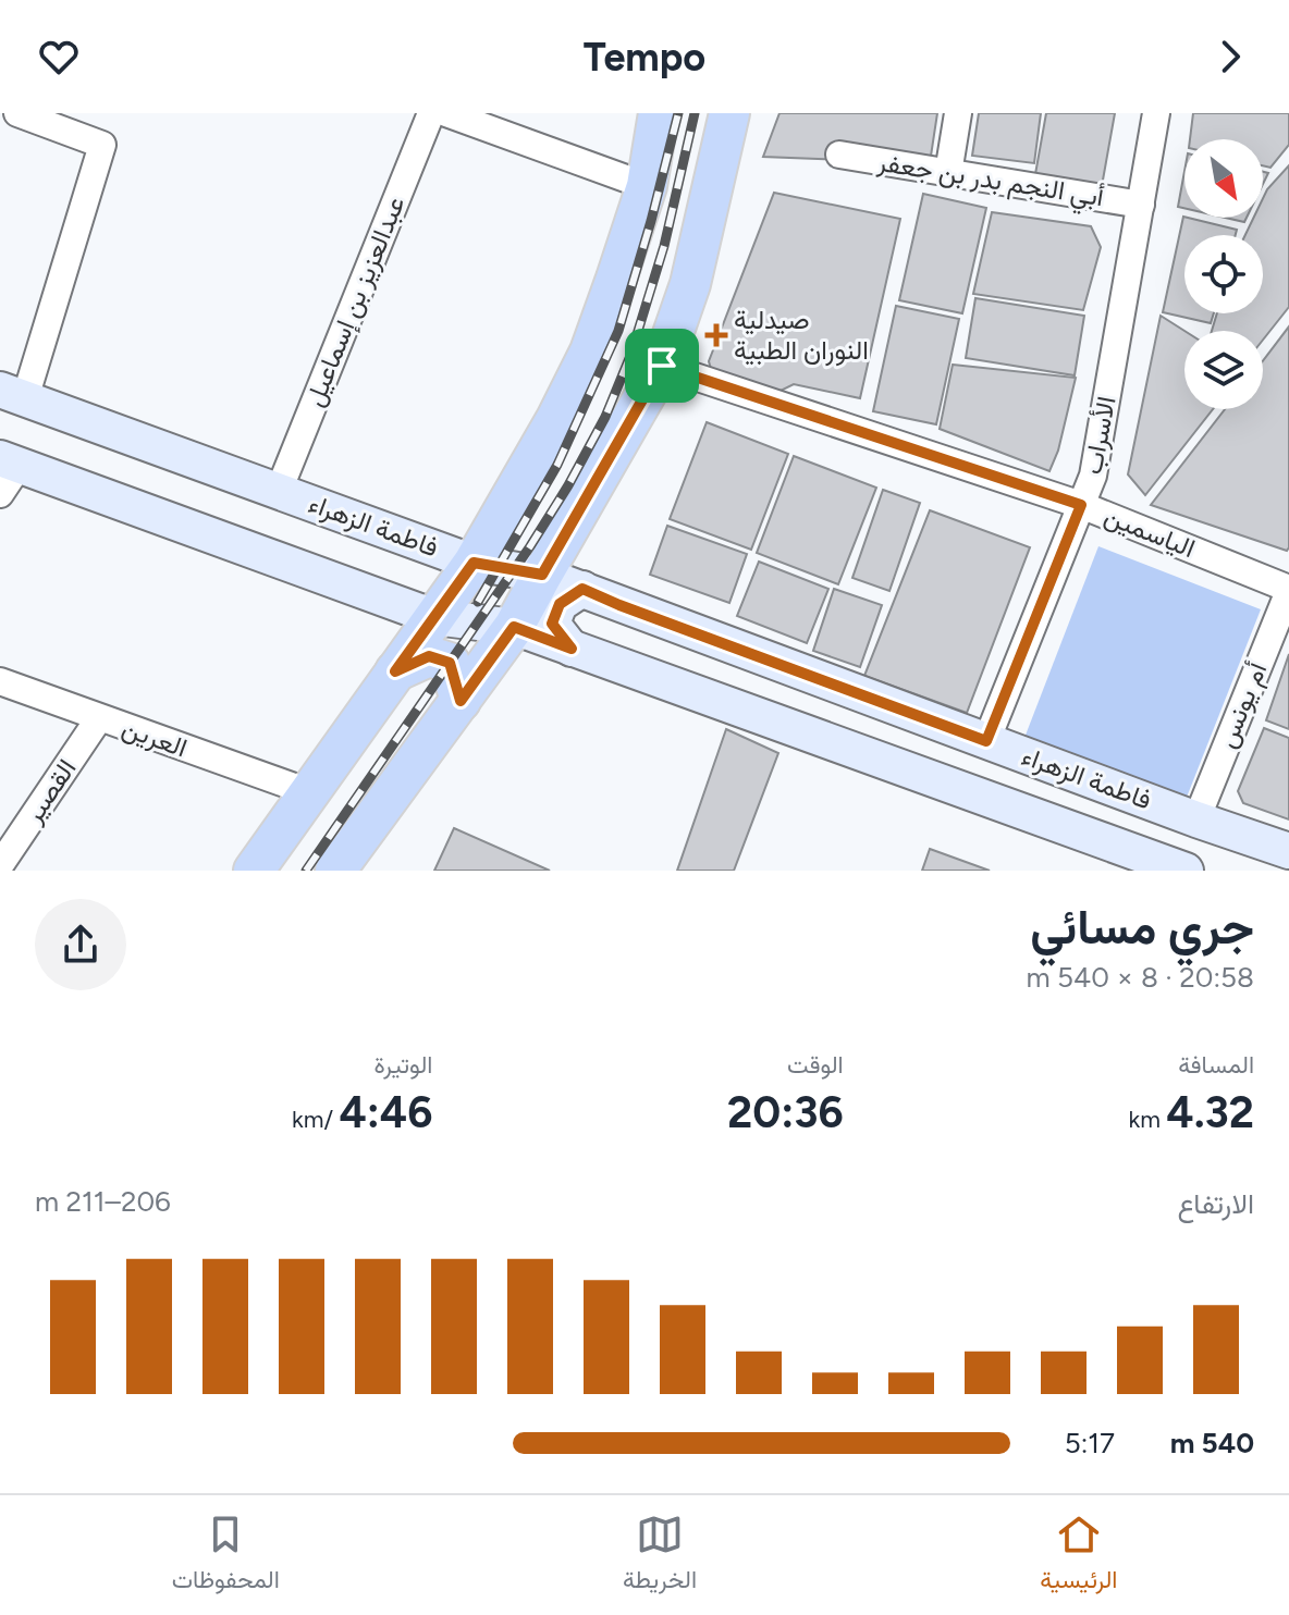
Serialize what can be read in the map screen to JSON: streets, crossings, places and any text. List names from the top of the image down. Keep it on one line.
{"streets":{"main road":["فاطمة الزهراء"],"street":["أبي النجم بدر بن جعفر","عبدالعزيز بن إسماعيل","الأسراب","الياسمين","أم يونس","العرين","القصير"]},"crossings":[["أبي النجم بدر بن جعفر","الأسراب"],["عبدالعزيز بن إسماعيل","فاطمة الزهراء"],["الأسراب","فاطمة الزهراء"],["الأسراب","الياسمين"],["فاطمة الزهراء","أم يونس"],["الياسمين","أم يونس"],["العرين","القصير"]],"places":{"health":["صيدلية النوران الطبية"]},"north":"bottom right","page":{"header":"Tempo","heading":["جري مسائي","20:58 · 8 × 540 m"],"stats":[["المسافة","4.32 km"],["الوقت","20:36"],["الوتيرة","4:46 /km"]],"chart":["الارتفاع","206–211 m"],"list":[{"name":"540 m","note":"5:17"}],"tabs":["الرئيسية","الخريطة","المحفوظات"]}}
